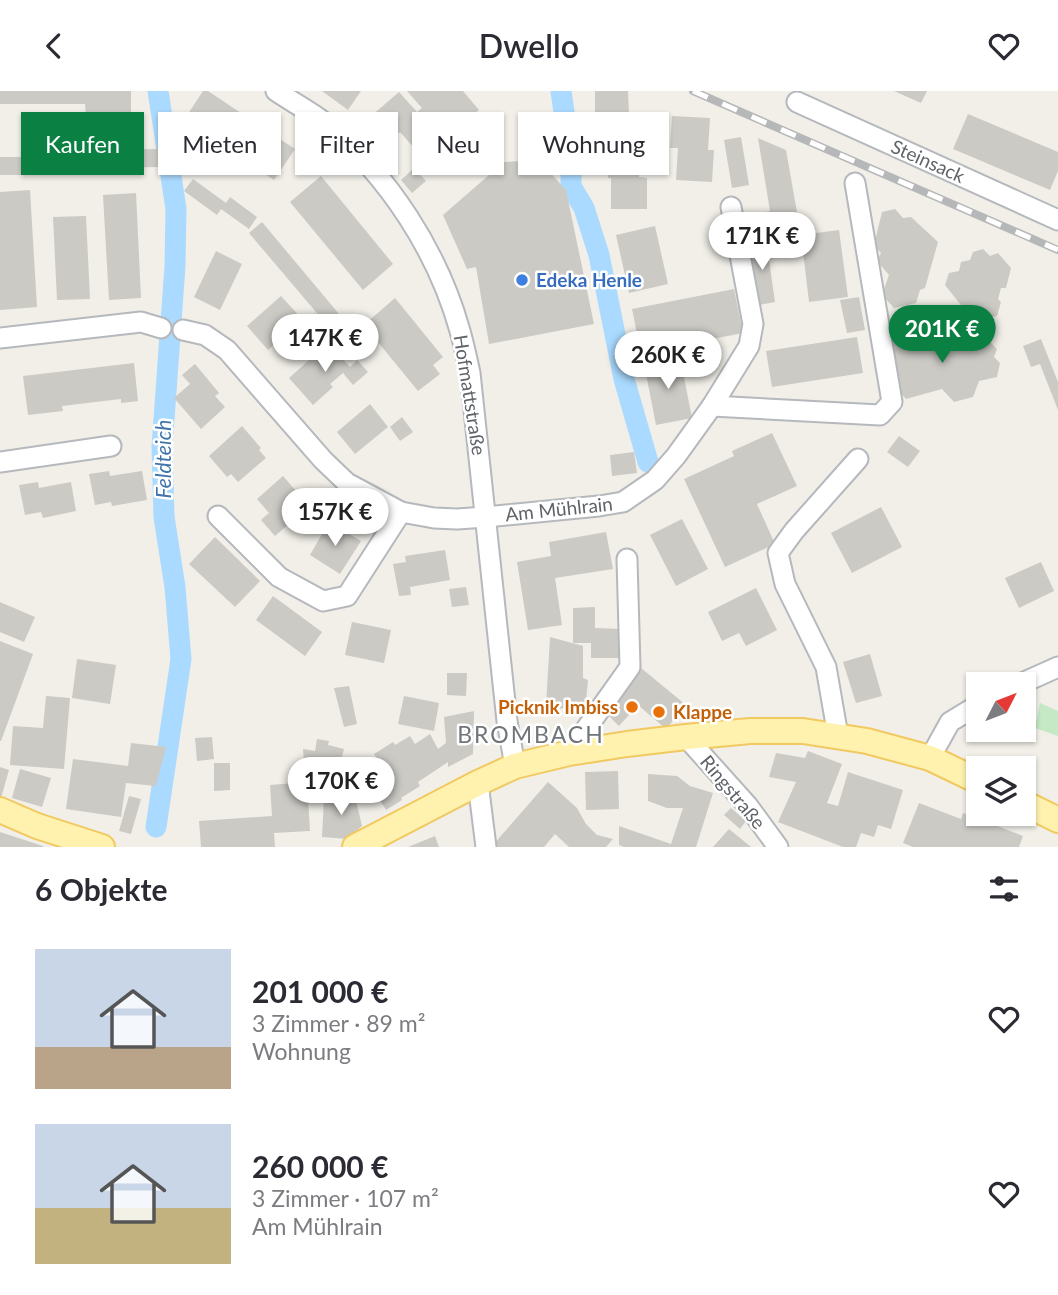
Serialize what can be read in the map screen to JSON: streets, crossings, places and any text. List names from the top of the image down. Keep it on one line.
{"streets":{"street":["Steinsack","Hofmattstraße","Am Mühlrain","Ringstraße"]},"crossings":[["Hofmattstraße","Am Mühlrain"]],"districts":["BROMBACH"],"water":["Feldteich"],"places":["Edeka Henle","Picknik Imbiss","Klappe"],"north":"top right","page":{"header":"Dwello","chip":["Kaufen","Mieten","Filter","Neu","Wohnung"],"price":["171K €","201K €","147K €","260K €","157K €","170K €"],"heading":"6 Objekte","list":[{"name":"201 000 €","note":"3 Zimmer · 89 m² · Wohnung"},{"name":"260 000 €","note":"3 Zimmer · 107 m² · Am Mühlrain"}]}}
